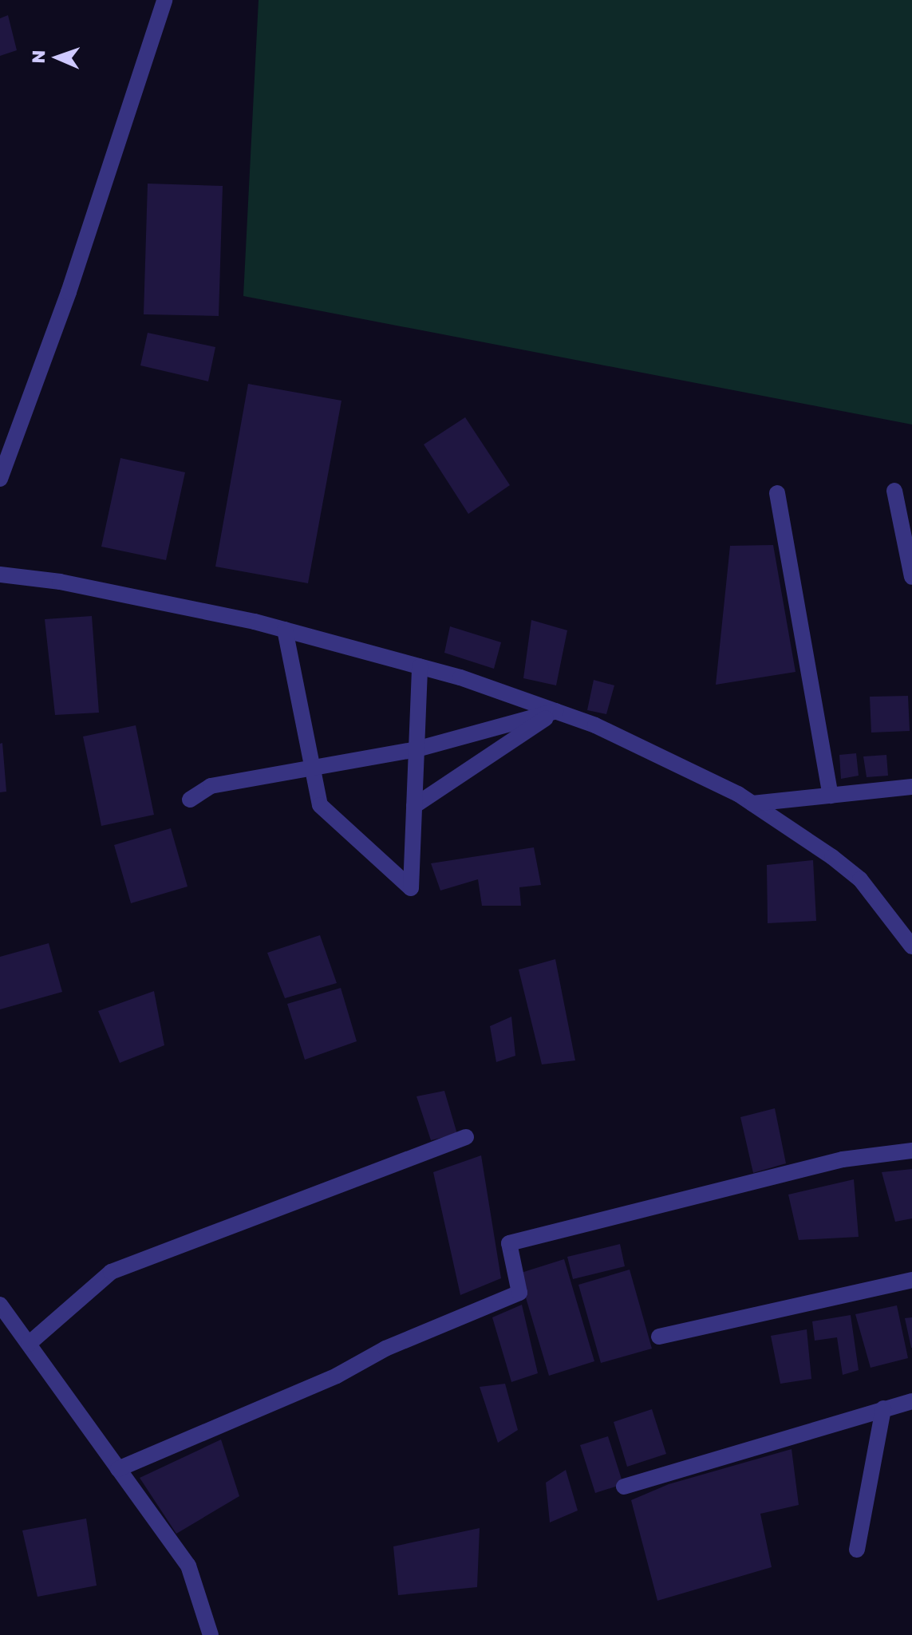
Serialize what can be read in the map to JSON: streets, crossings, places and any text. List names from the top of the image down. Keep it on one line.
{"north":"left"}
